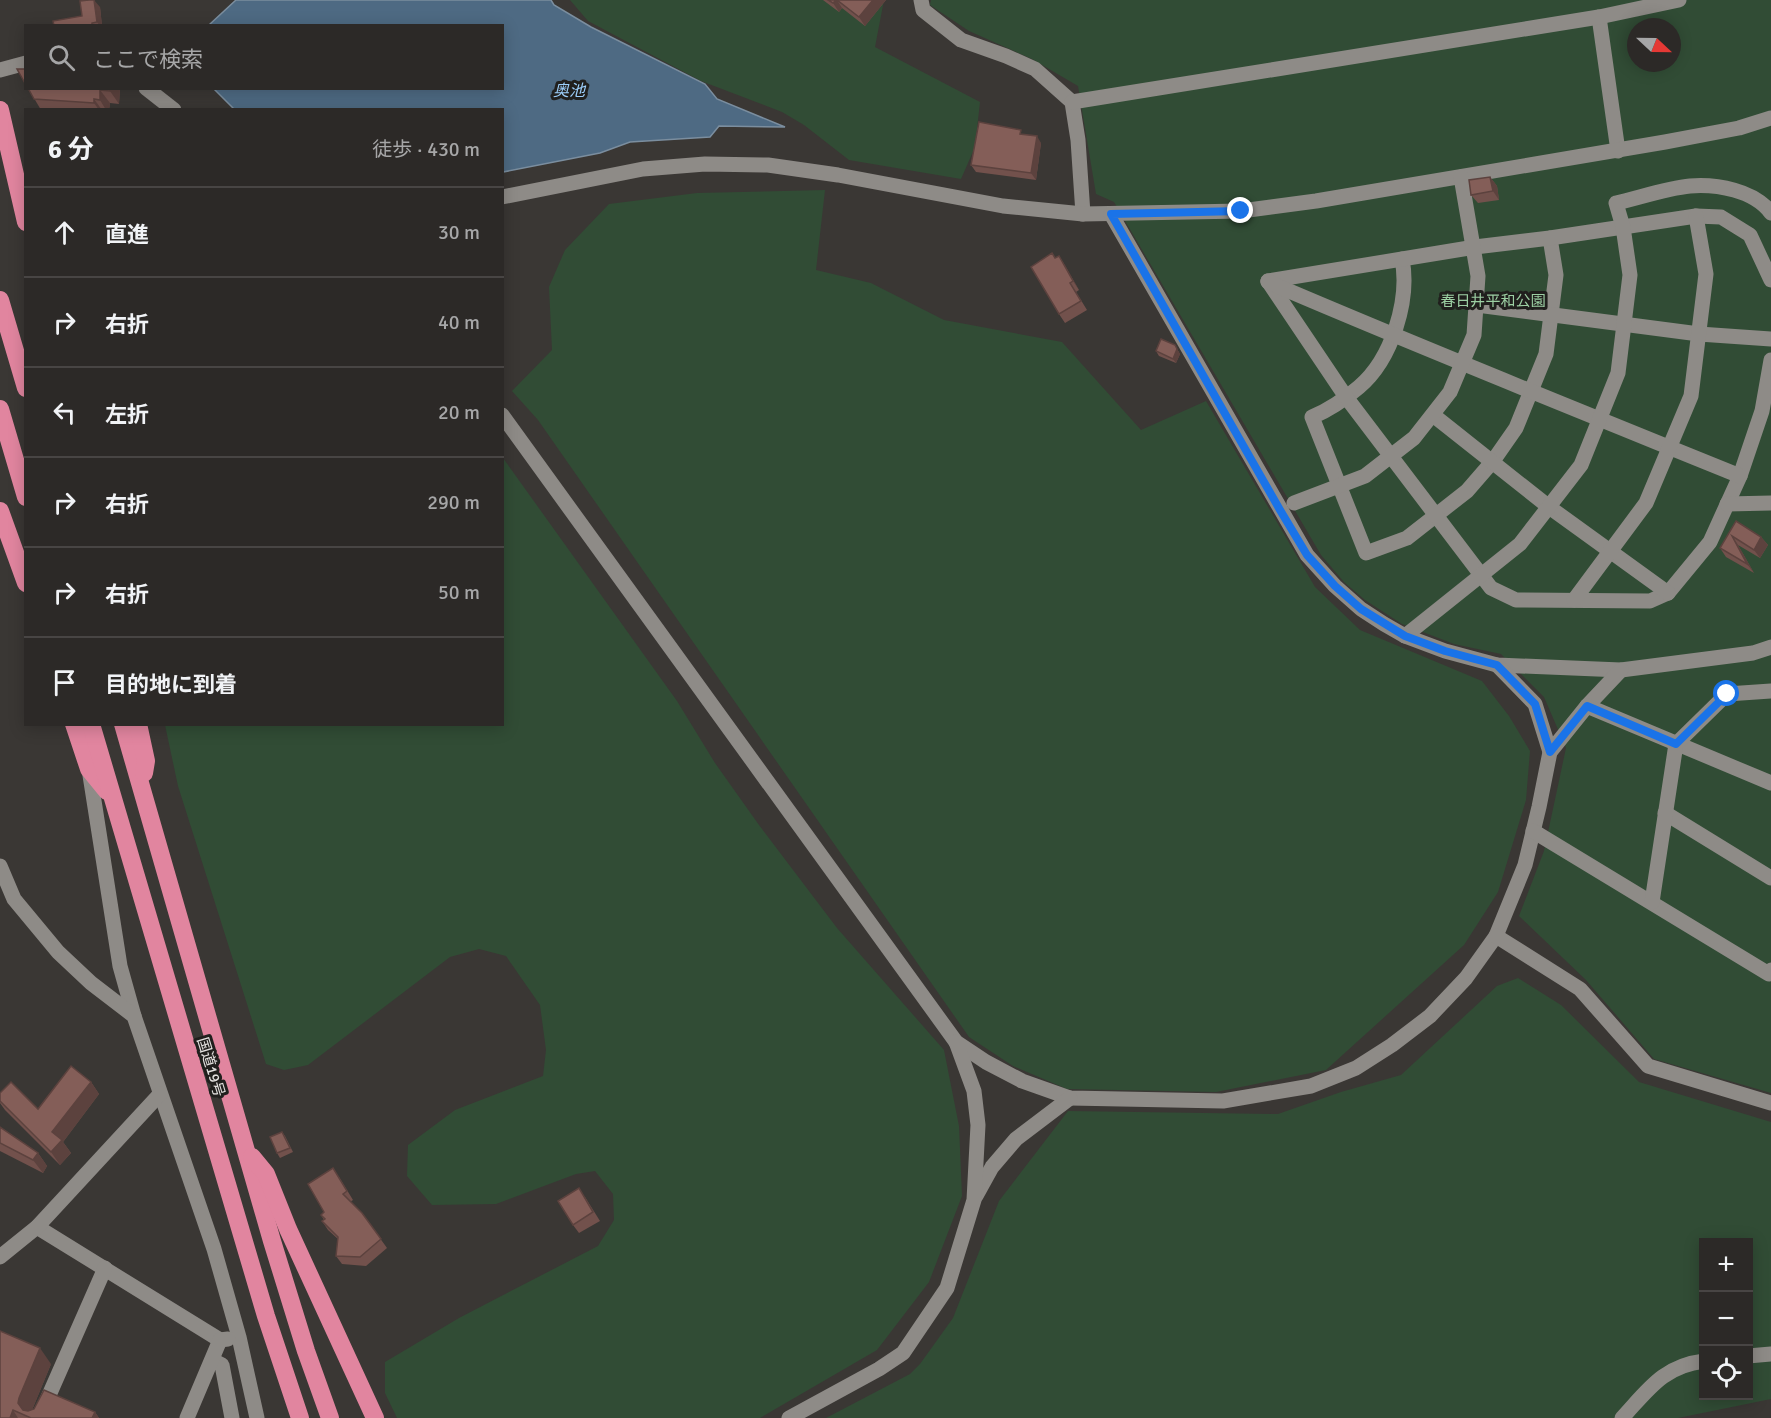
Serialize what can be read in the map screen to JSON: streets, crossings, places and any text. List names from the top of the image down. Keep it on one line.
{"streets":{"highway":["国道19号"]},"water":["奥池"],"parks":["春日井平和公園"],"north":"right","page":{"search":"ここで検索","heading":["6 分","徒歩 · 430 m"],"list":[["直進","30 m"],["右折","40 m"],["左折","20 m"],["右折","290 m"],["右折","50 m"],"目的地に到着"],"map_buttons":["+","−"]}}
